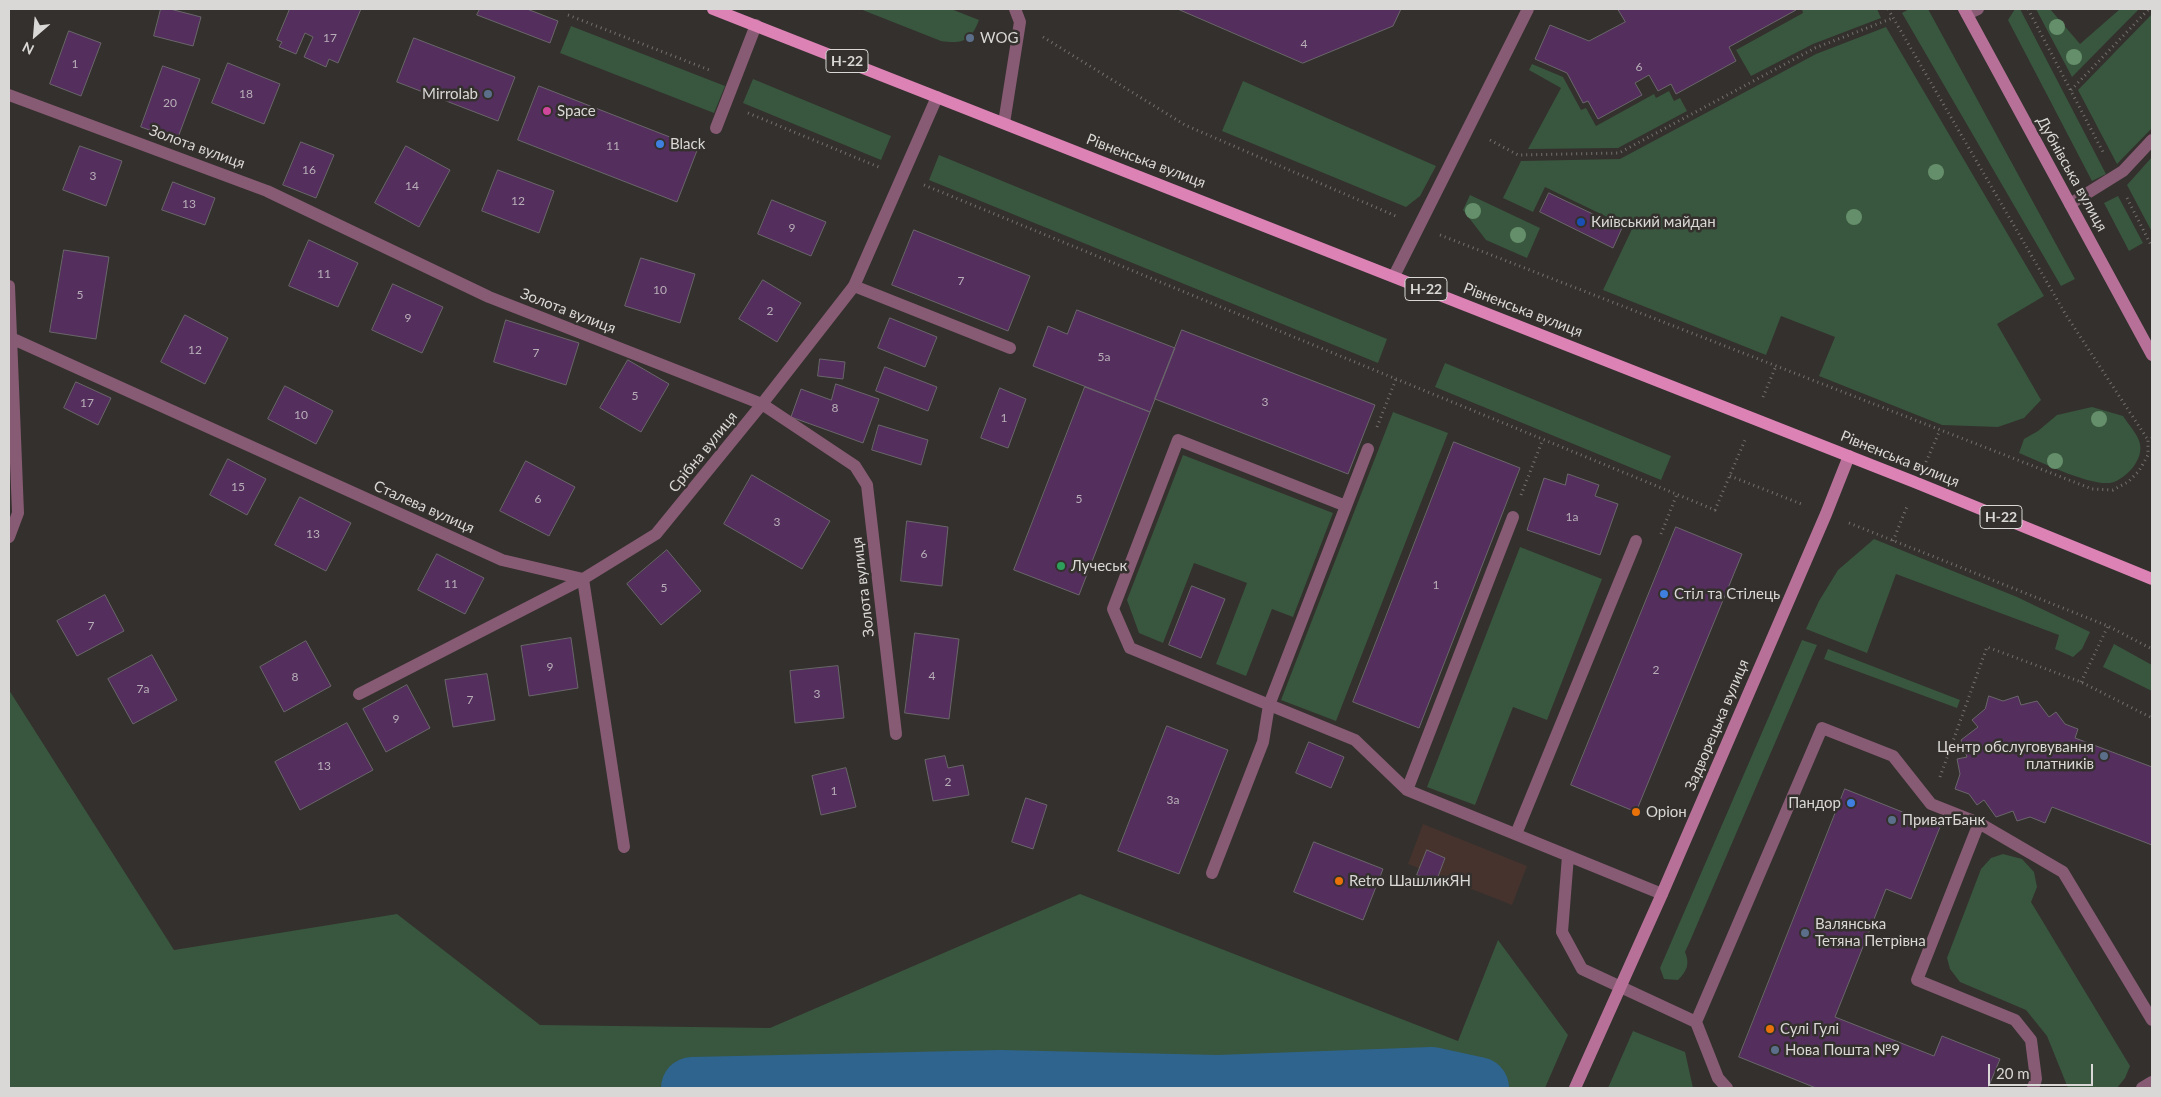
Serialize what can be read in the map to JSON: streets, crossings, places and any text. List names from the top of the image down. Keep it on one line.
{"streets":{"main road":["Н-22","Рівненська вулиця","Дубнівська вулиця","Задворецька вулиця"],"street":["Золота вулиця","Срібна вулиця","Сталева вулиця"]},"crossings":[["Золота вулиця","Срібна вулиця"],["Рівненська вулиця","Срібна вулиця"],["Рівненська вулиця","Задворецька вулиця"],["Срібна вулиця","Сталева вулиця"]],"places":["WOG","Mirrolab","Space","Black","Київський майдан","Лучеськ","Стіл та Стілець","Центр обслуговування платників","Пандор","Оріон","ПриватБанк","Retro ШашликЯН","Валянська Тетяна Петрівна","Сулі Гулі","Нова Пошта №9"],"house_numbers":["17","4","1","6","18","20","11","16","3","14","12","13","9","11","7","10","5","2","9","12","7","5а","5","3","17","8","10","1","15","6","5","1а","3","13","6","11","1","5","7","9","2","4","8","7а","3","7","9","13","2","1","3а"],"scale_bar":"20 m","north":"bottom left"}
